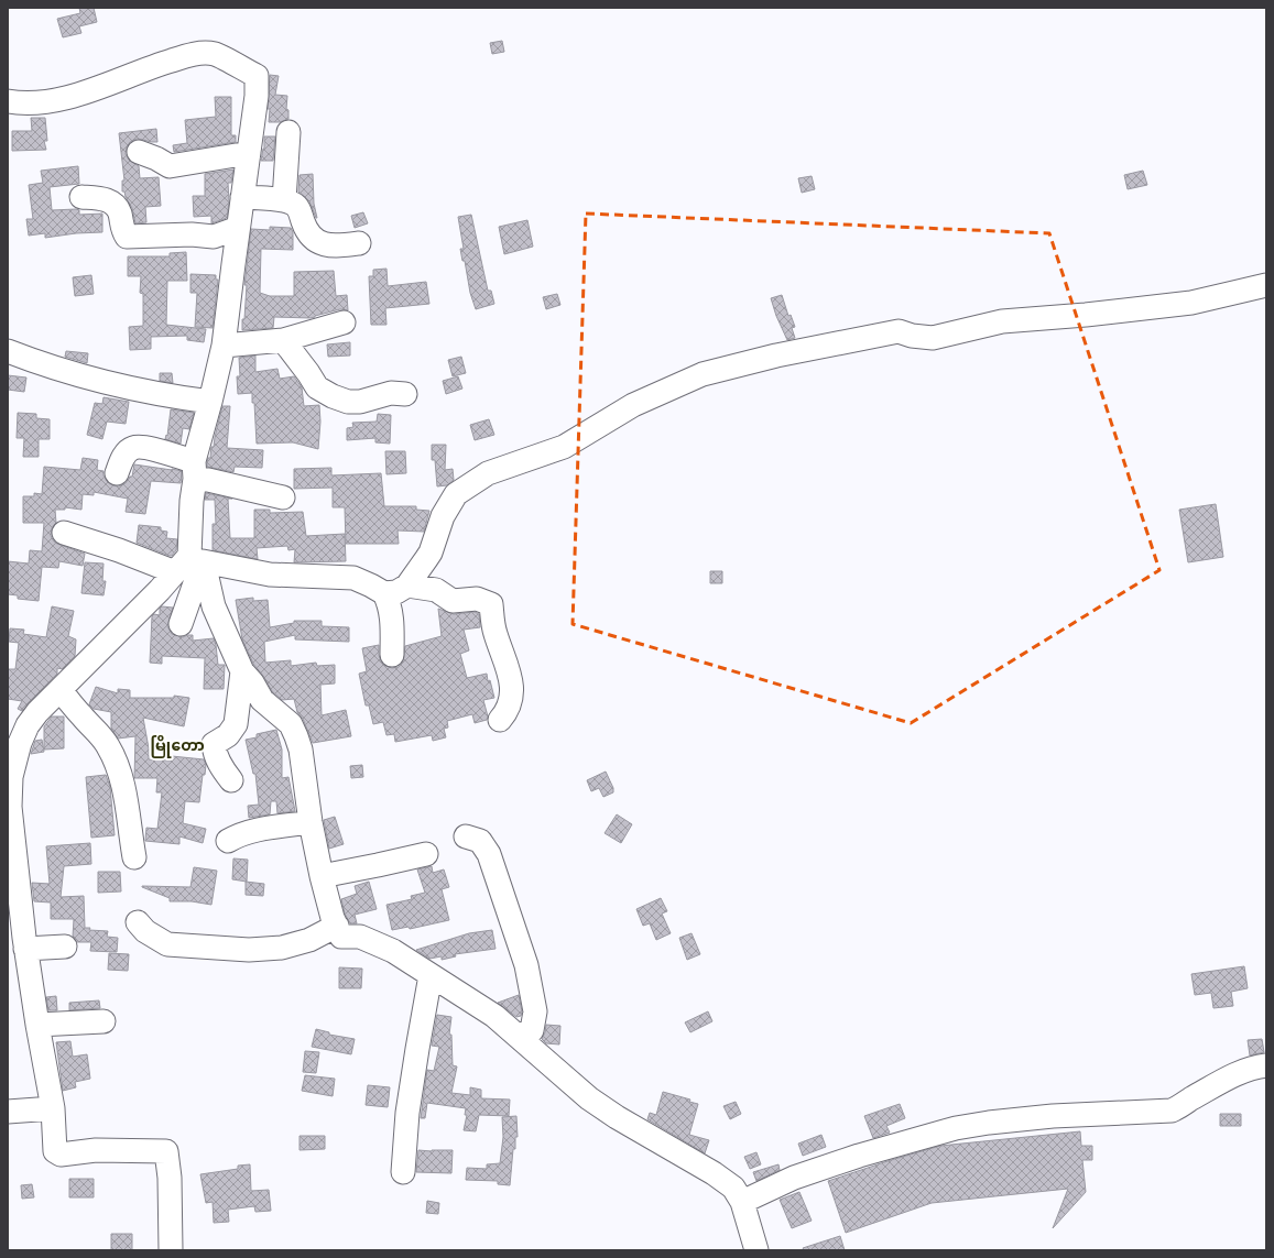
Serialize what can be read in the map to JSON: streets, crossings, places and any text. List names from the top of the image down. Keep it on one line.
{"districts":["မြိုတော"]}
